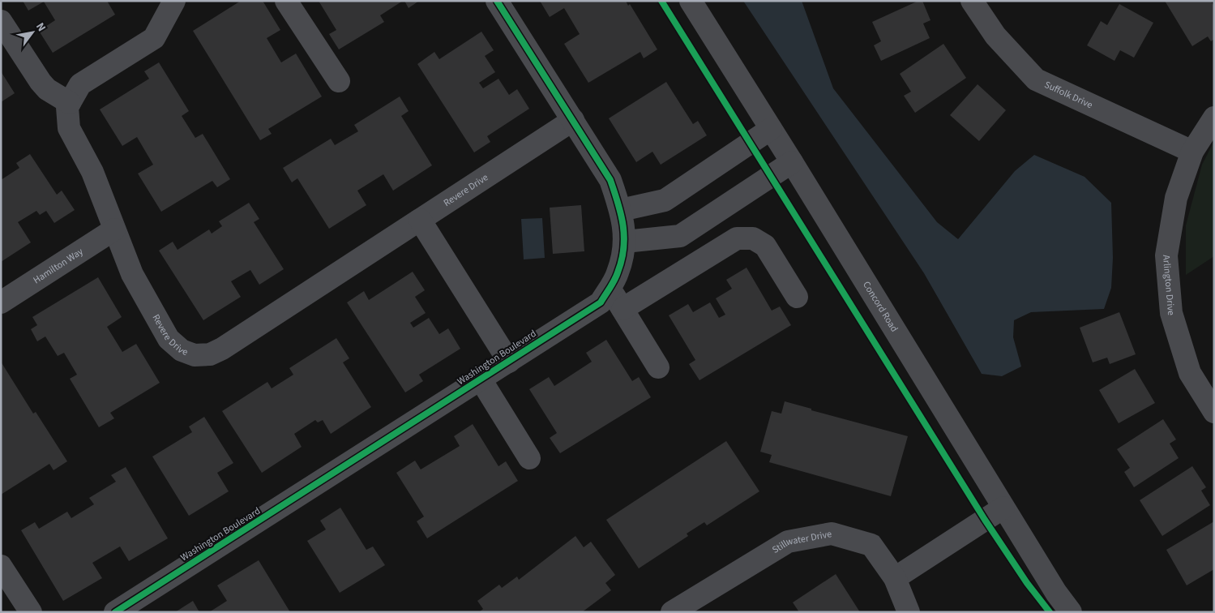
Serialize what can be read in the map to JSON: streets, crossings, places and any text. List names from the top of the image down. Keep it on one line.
{"streets":{"street":["Suffolk Drive","Revere Drive","Hamilton Way","Arlington Drive","Concord Road","Washington Boulevard","Stillwater Drive"]},"crossings":[["Suffolk Drive","Arlington Drive"],["Revere Drive","Hamilton Way"],["Revere Drive","Washington Boulevard"]],"north":"top right"}
